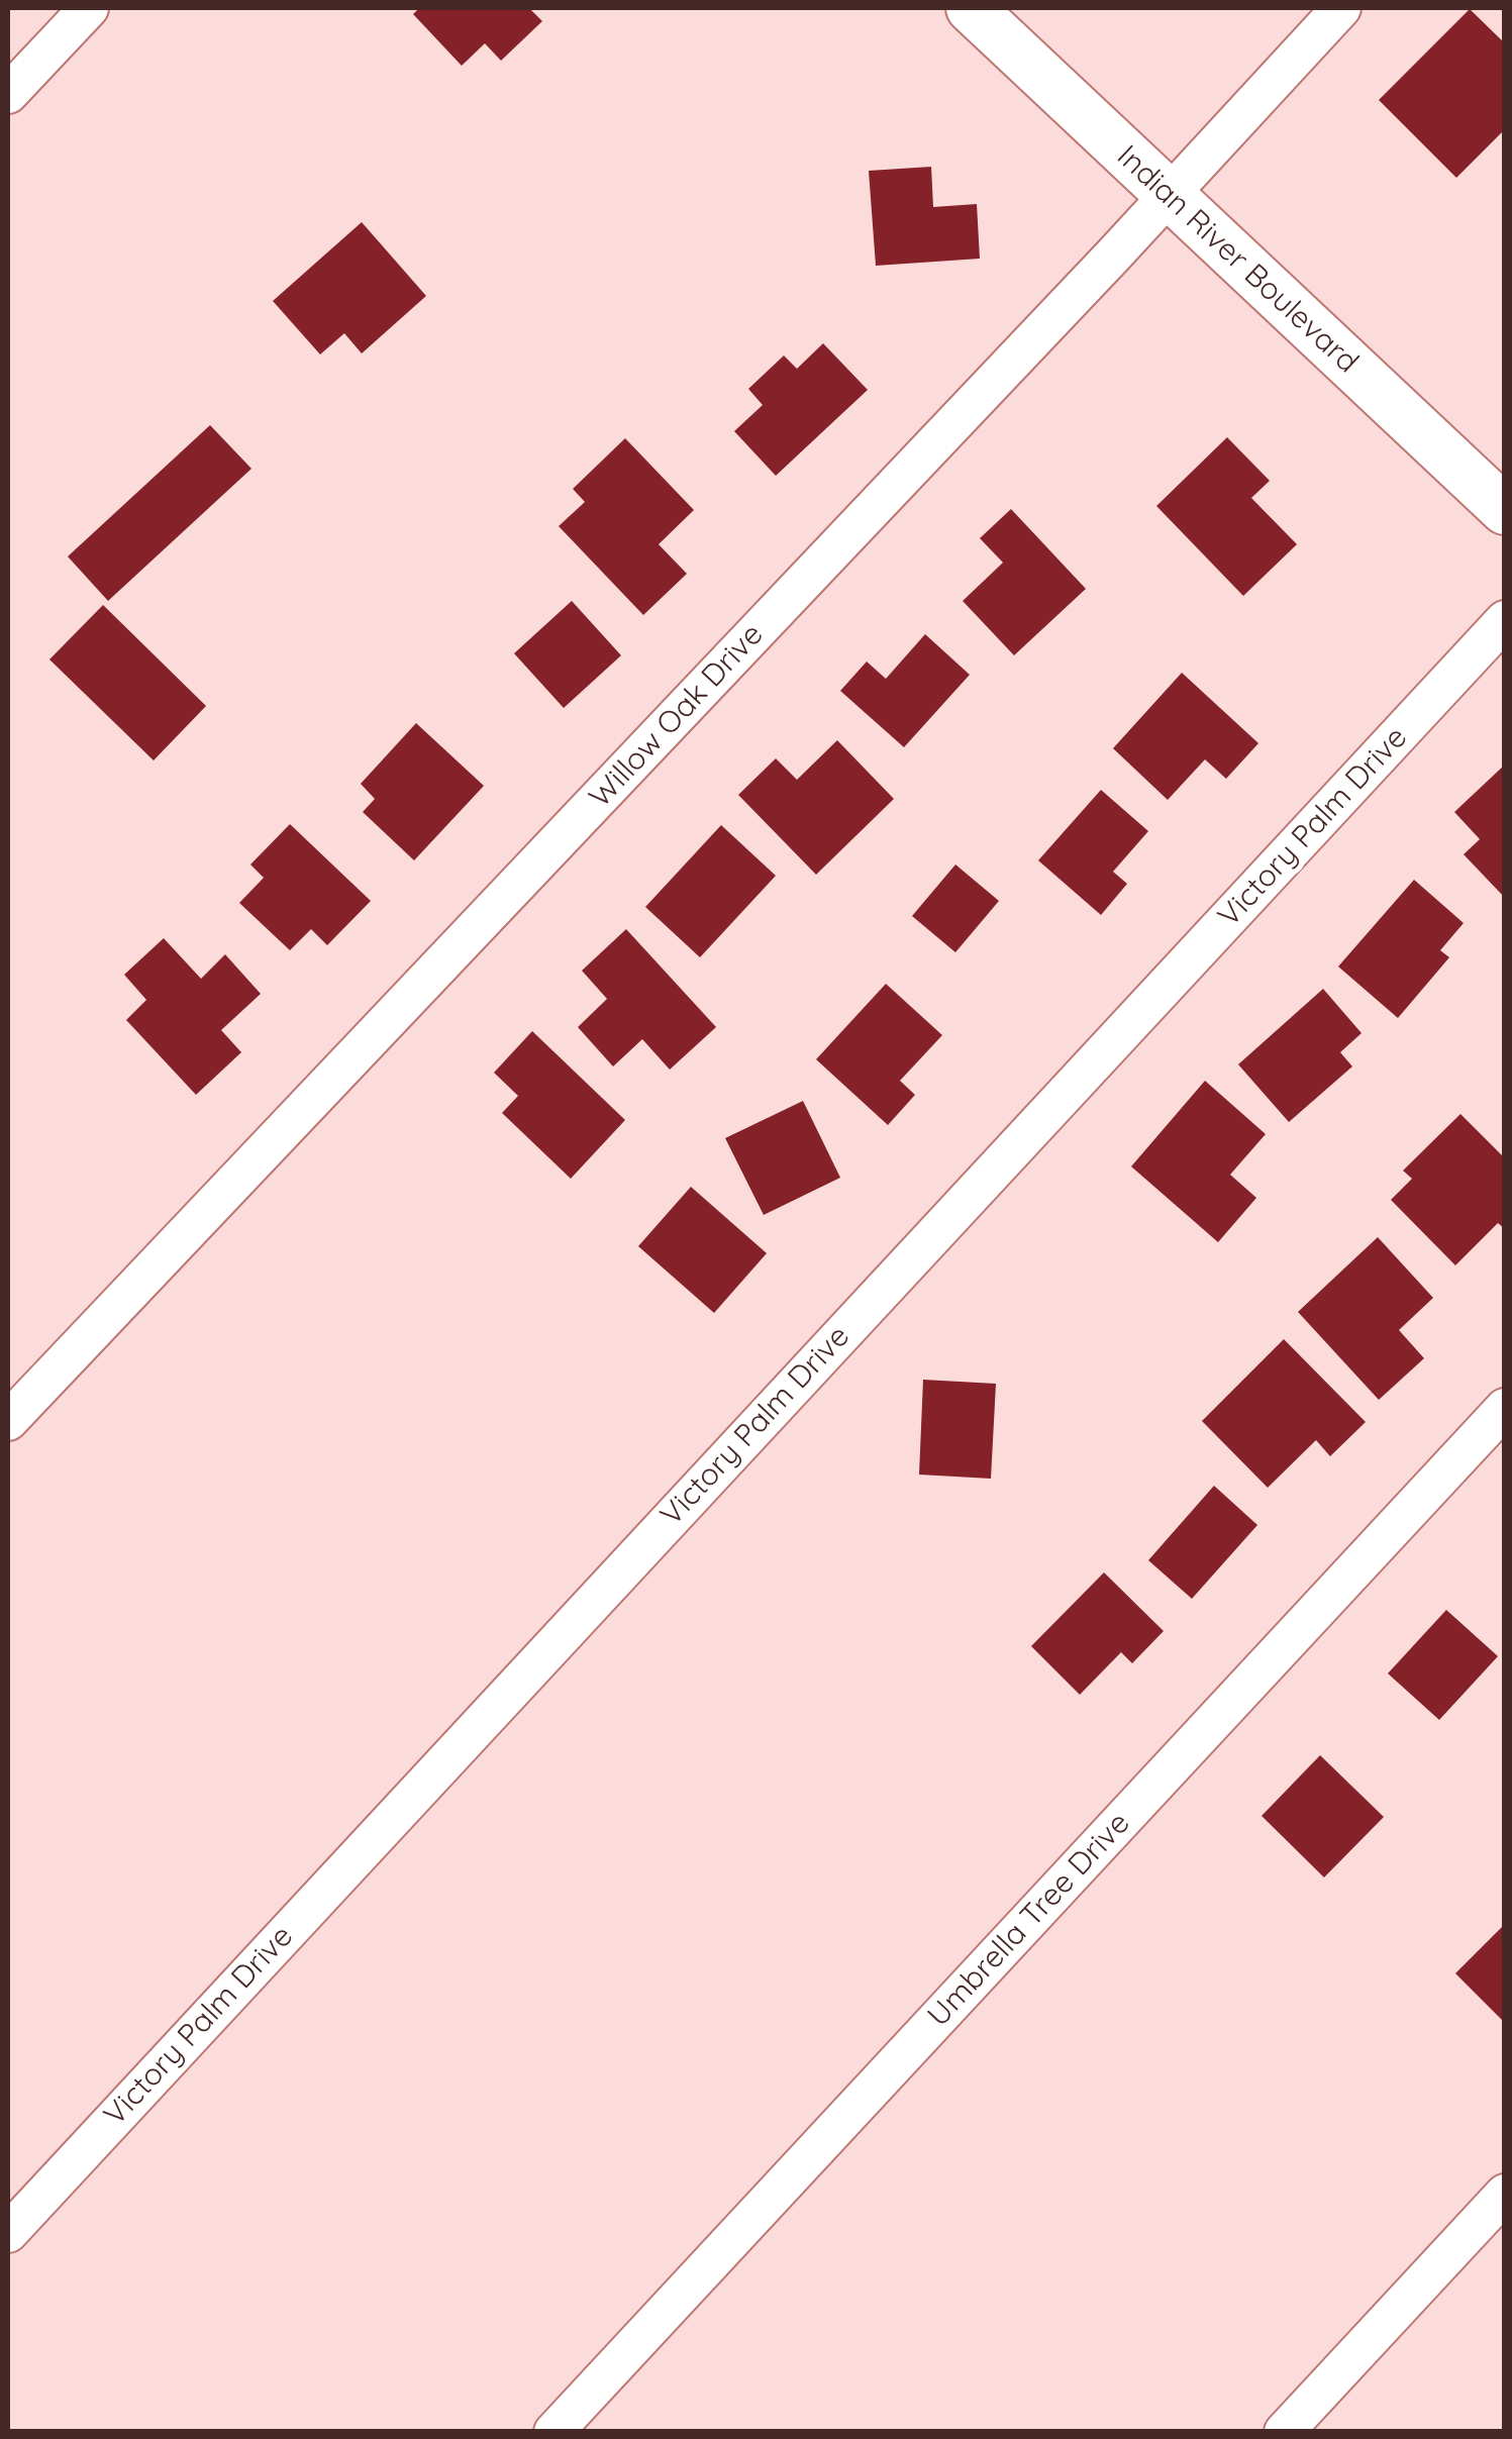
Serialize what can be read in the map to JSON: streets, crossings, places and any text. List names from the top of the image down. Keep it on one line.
{"streets":{"main road":["Indian River Boulevard"],"street":["Willow Oak Drive","Victory Palm Drive","Umbrella Tree Drive"]},"crossings":[["Indian River Boulevard","Willow Oak Drive"]]}
